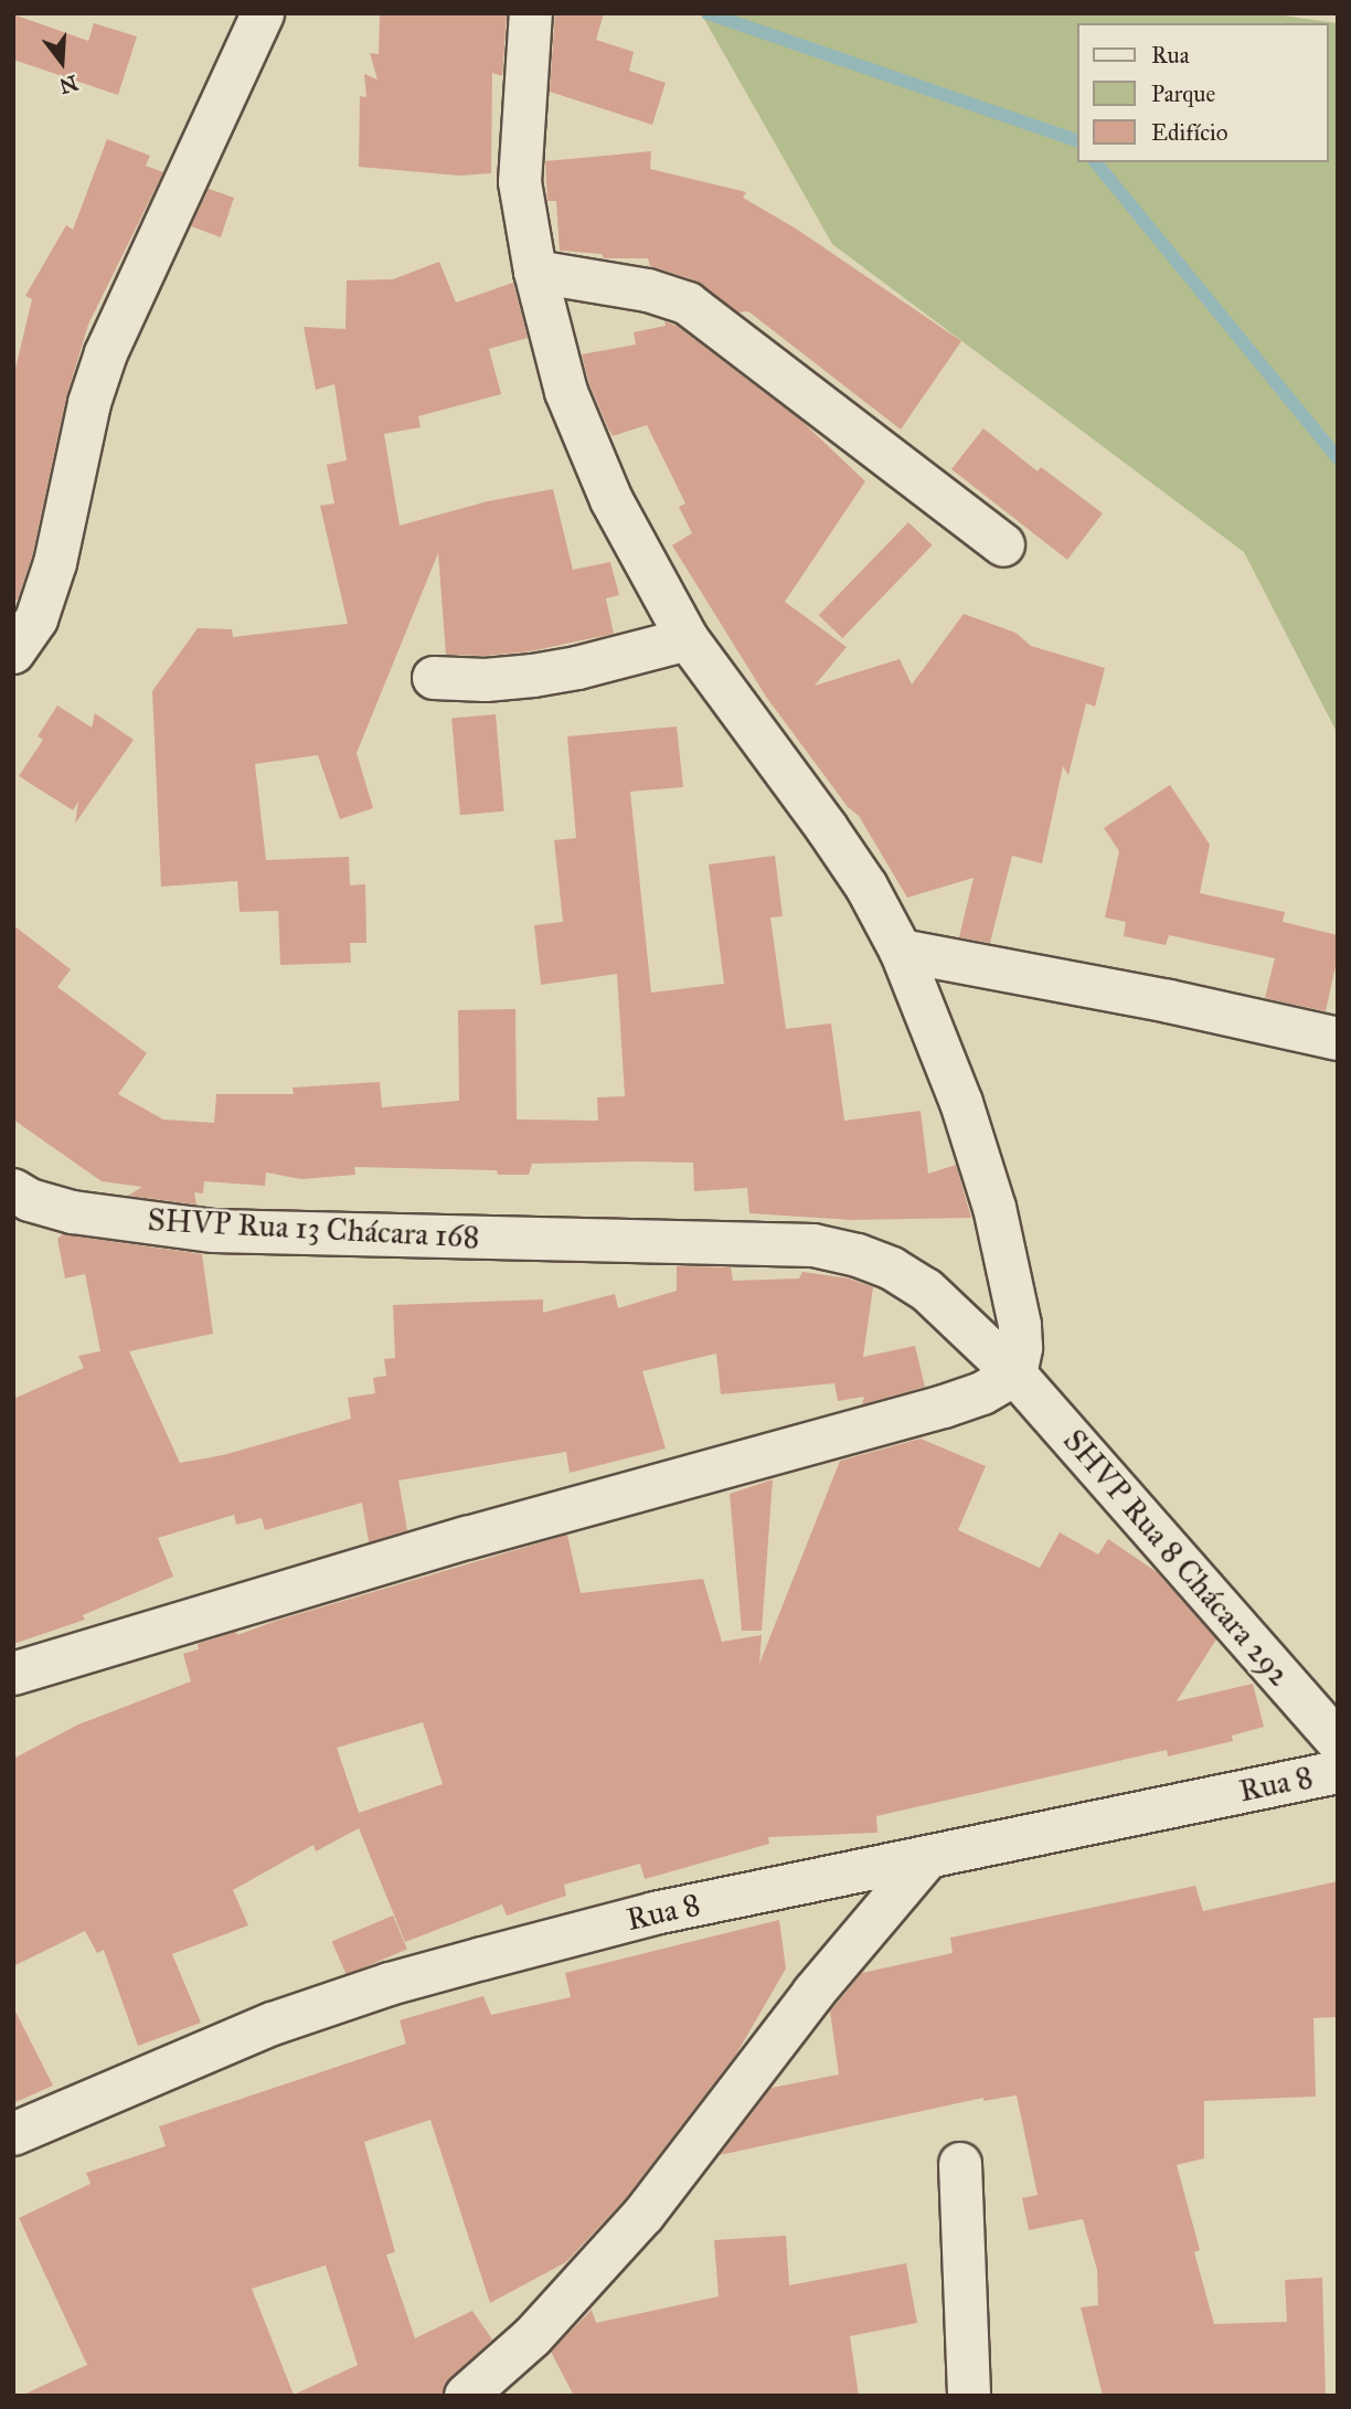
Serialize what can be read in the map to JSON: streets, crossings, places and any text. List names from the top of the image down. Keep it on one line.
{"streets":{"street":["SHVP Rua 13 Chácara 168","SHVP Rua 8 Chácara 292","Rua 8"]},"crossings":[["SHVP Rua 13 Chácara 168","SHVP Rua 8 Chácara 292"]],"legend":["Rua","Parque","Edifício"],"north":"bottom"}
